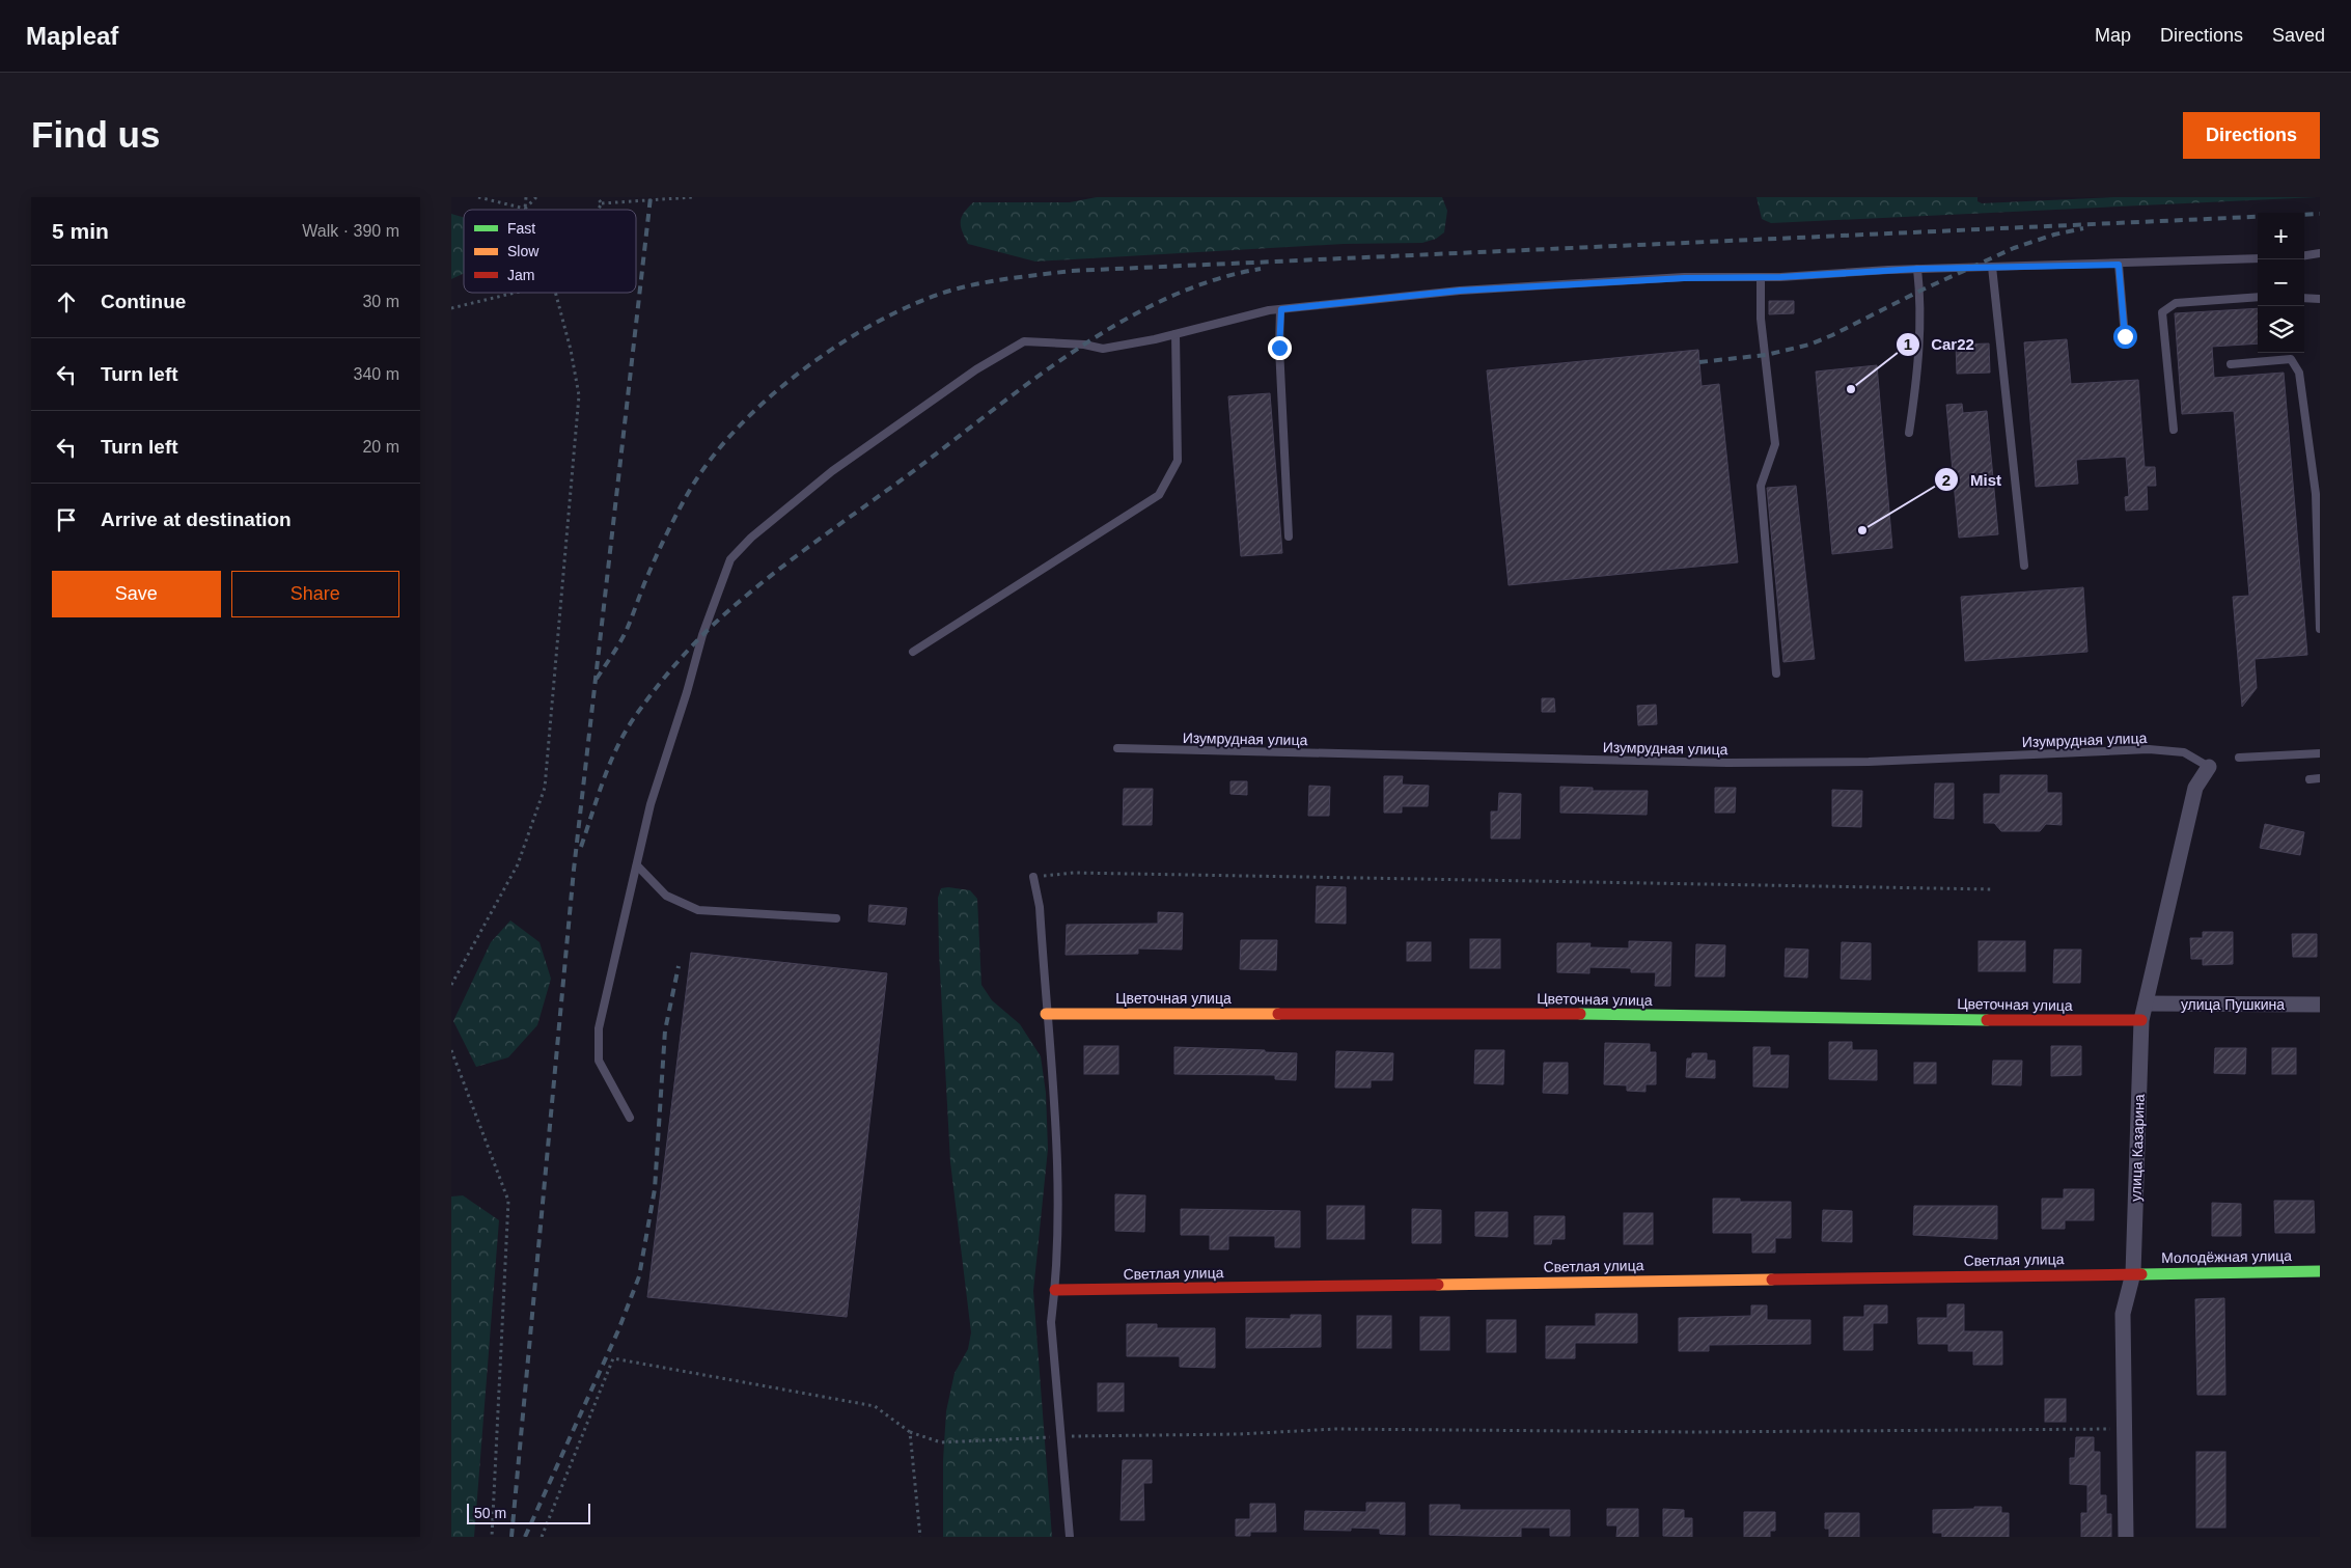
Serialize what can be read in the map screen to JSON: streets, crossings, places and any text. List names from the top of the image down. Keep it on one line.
{"streets":{"street":["Цветочная улица","улица Пушкина","улица Казарина","Молодёжная улица","Светлая улица"],"lane":["Изумрудная улица"]},"crossings":[["Изумрудная улица","улица Казарина"],["Цветочная улица","улица Казарина"],["улица Пушкина","улица Казарина"],["улица Казарина","Молодёжная улица"],["улица Казарина","Светлая улица"],["Молодёжная улица","Светлая улица"]],"places":["Car22","Mist"],"legend":["Fast","Slow","Jam"],"scale_bar":"50 m","page":{"header":"Mapleaf","nav":["Map","Directions","Saved"],"buttons":["Directions",["Save","Share"]],"title":"Find us","heading":["5 min","Walk · 390 m"],"map_buttons":["+","−"],"list":[["Continue","30 m"],["Turn left","340 m"],["Turn left","20 m"],"Arrive at destination"],"scale":"50 m"}}
